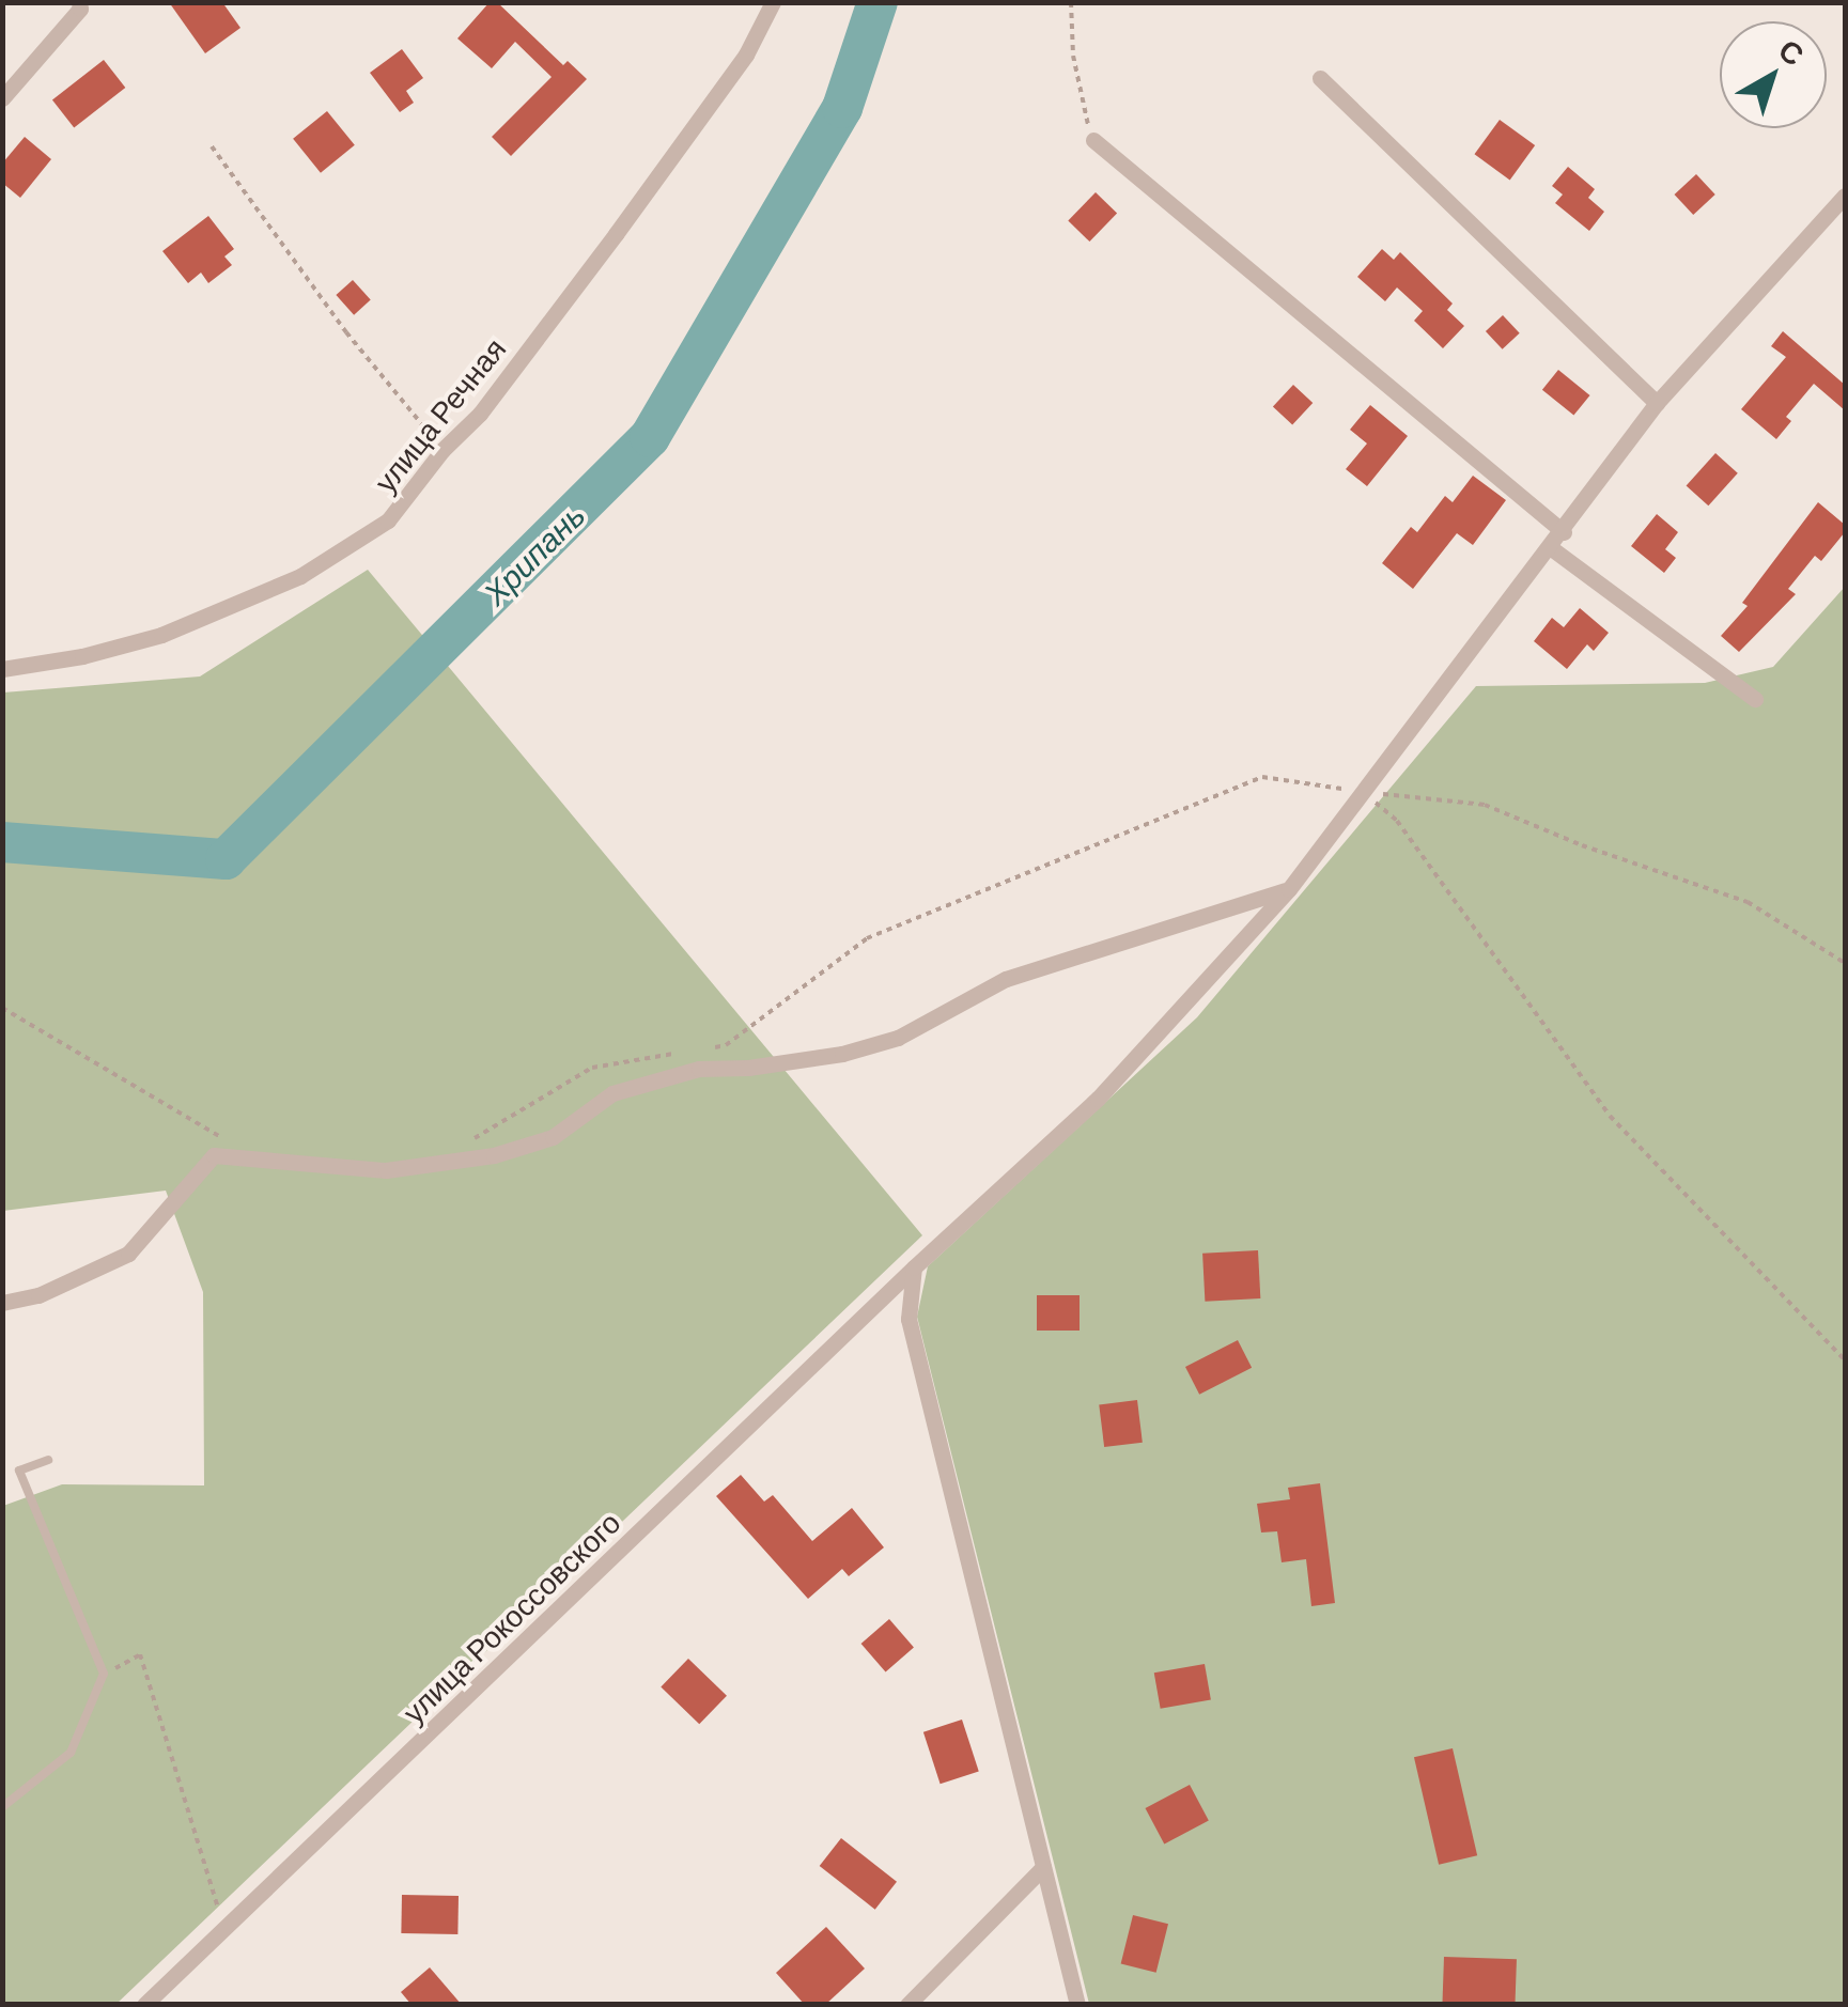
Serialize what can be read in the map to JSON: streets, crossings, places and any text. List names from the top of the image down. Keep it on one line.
{"streets":{"street":["улица Речная","улица Рокоссовского"]},"water":["Хрипань"],"north":"top right"}
